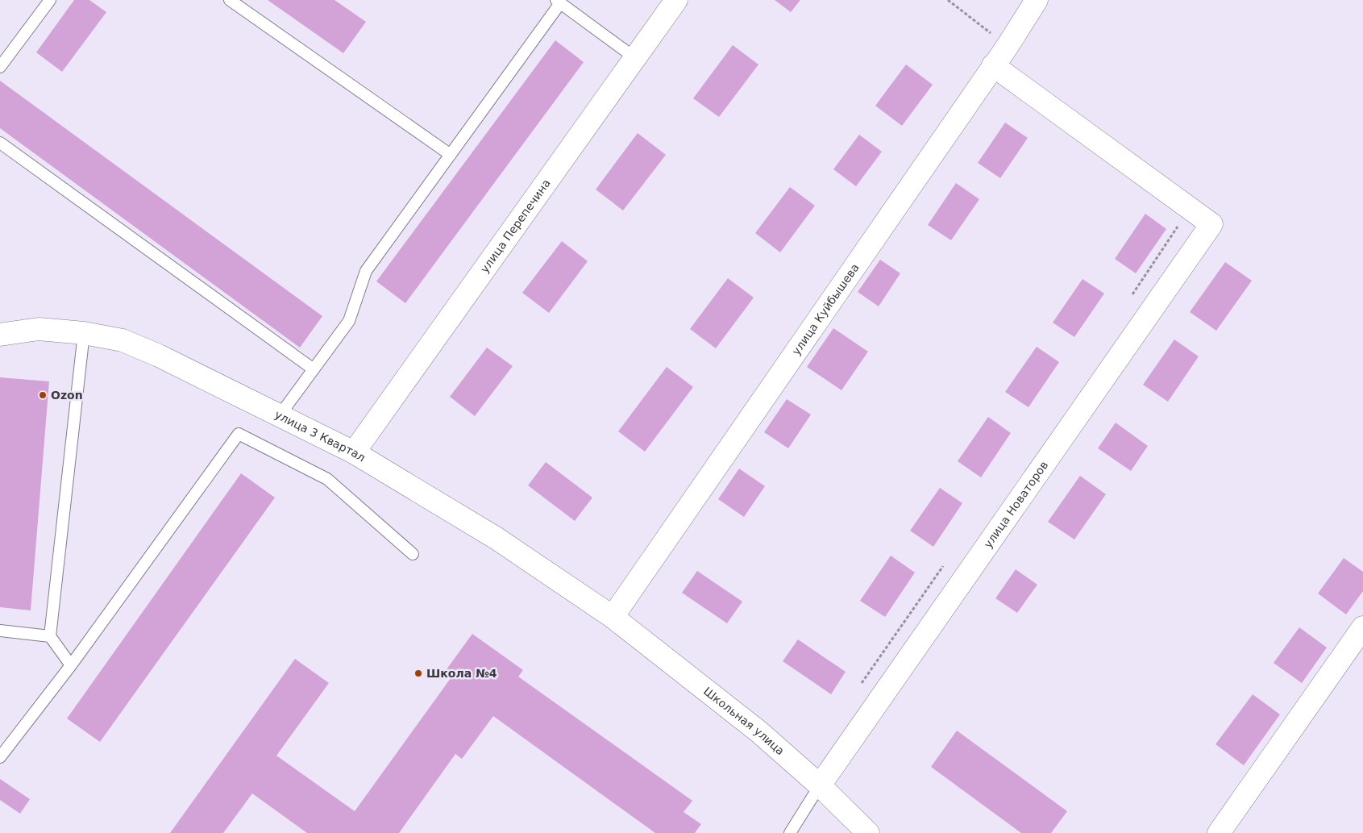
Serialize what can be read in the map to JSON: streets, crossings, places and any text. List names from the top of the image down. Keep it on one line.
{"streets":{"street":["улица Перепечина","улица Куйбышева","улица 3 Квартал","улица Новаторов","Школьная улица"]},"crossings":[["улица Перепечина","улица 3 Квартал"],["улица Куйбышева","улица 3 Квартал"],["улица Куйбышева","улица Новаторов"],["улица Куйбышева","Школьная улица"],["улица 3 Квартал","Школьная улица"],["улица Новаторов","Школьная улица"]],"places":["Ozon","Школа №4"]}
